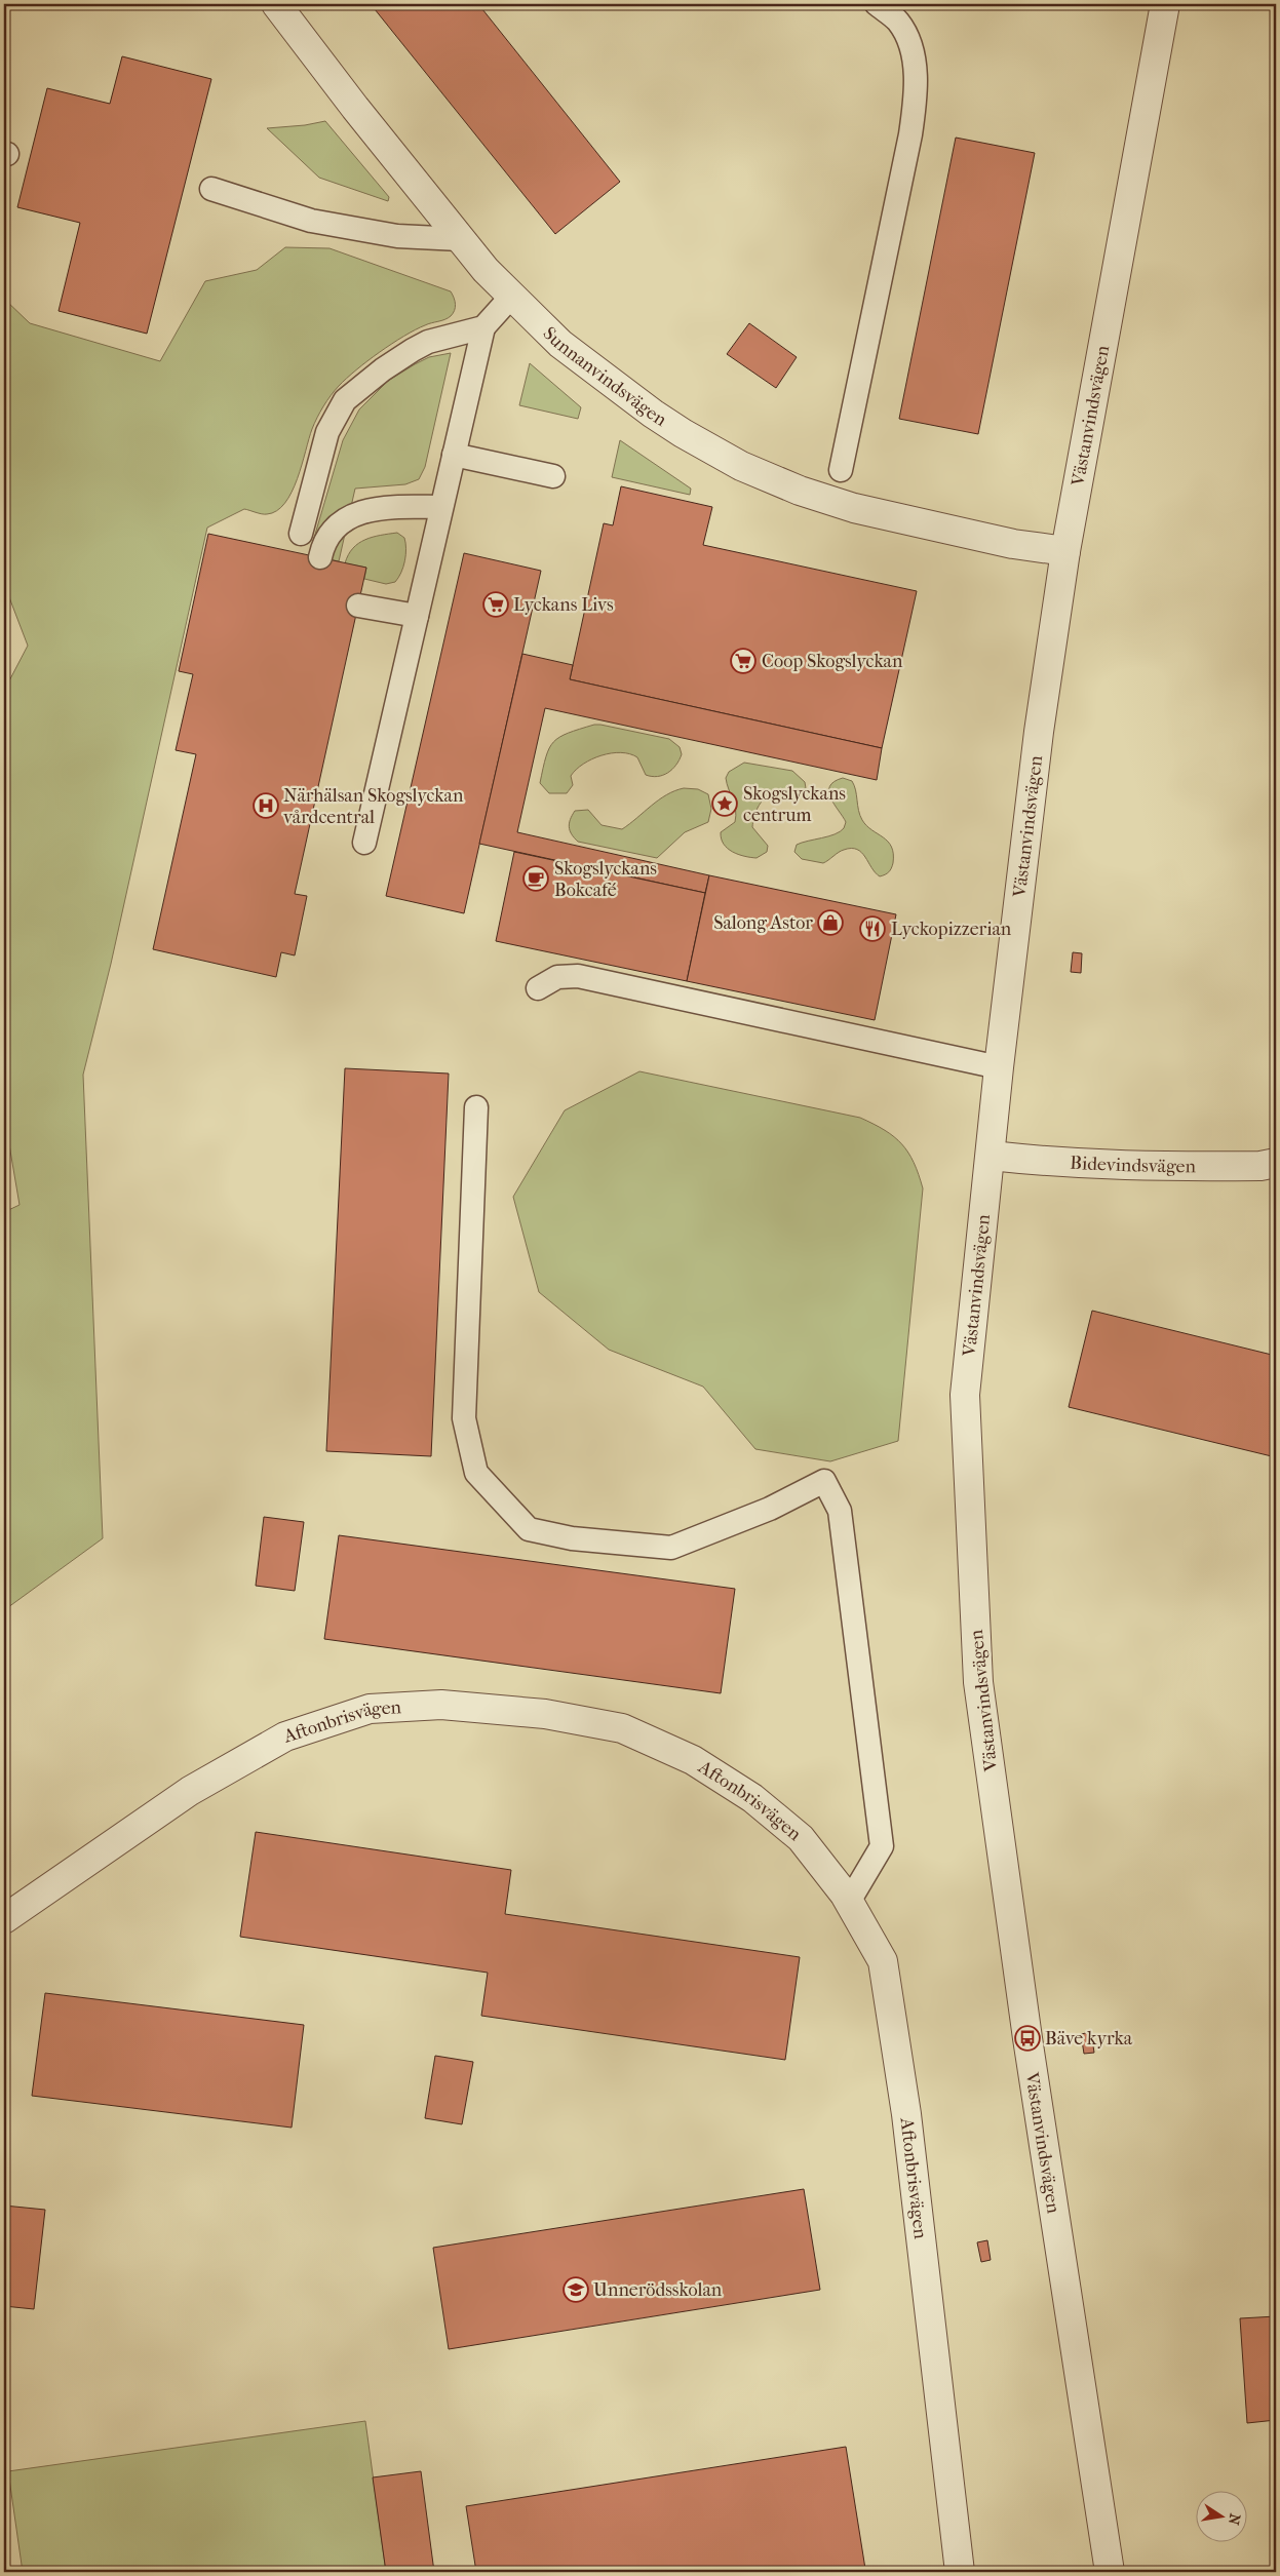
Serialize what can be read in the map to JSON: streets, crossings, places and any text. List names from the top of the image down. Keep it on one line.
{"streets":{"street":["Sunnanvindsvägen","Västanvindsvägen","Bidevindsvägen","Aftonbrisvägen"]},"crossings":[["Sunnanvindsvägen","Västanvindsvägen"],["Västanvindsvägen","Bidevindsvägen"]],"places":{"supermarket":["Lyckans Livs","Coop Skogslyckan"],"place":["Skogslyckans centrum"],"hospital":["Närhälsan Skogslyckan vårdcentral"],"cafe":["Skogslyckans Bokcafé"],"shop":["Salong Astor"],"restaurant":["Lyckopizzerian"],"bus stop":["Bäve kyrka"],"school or university":["Unnerödsskolan"]},"north":"right"}
